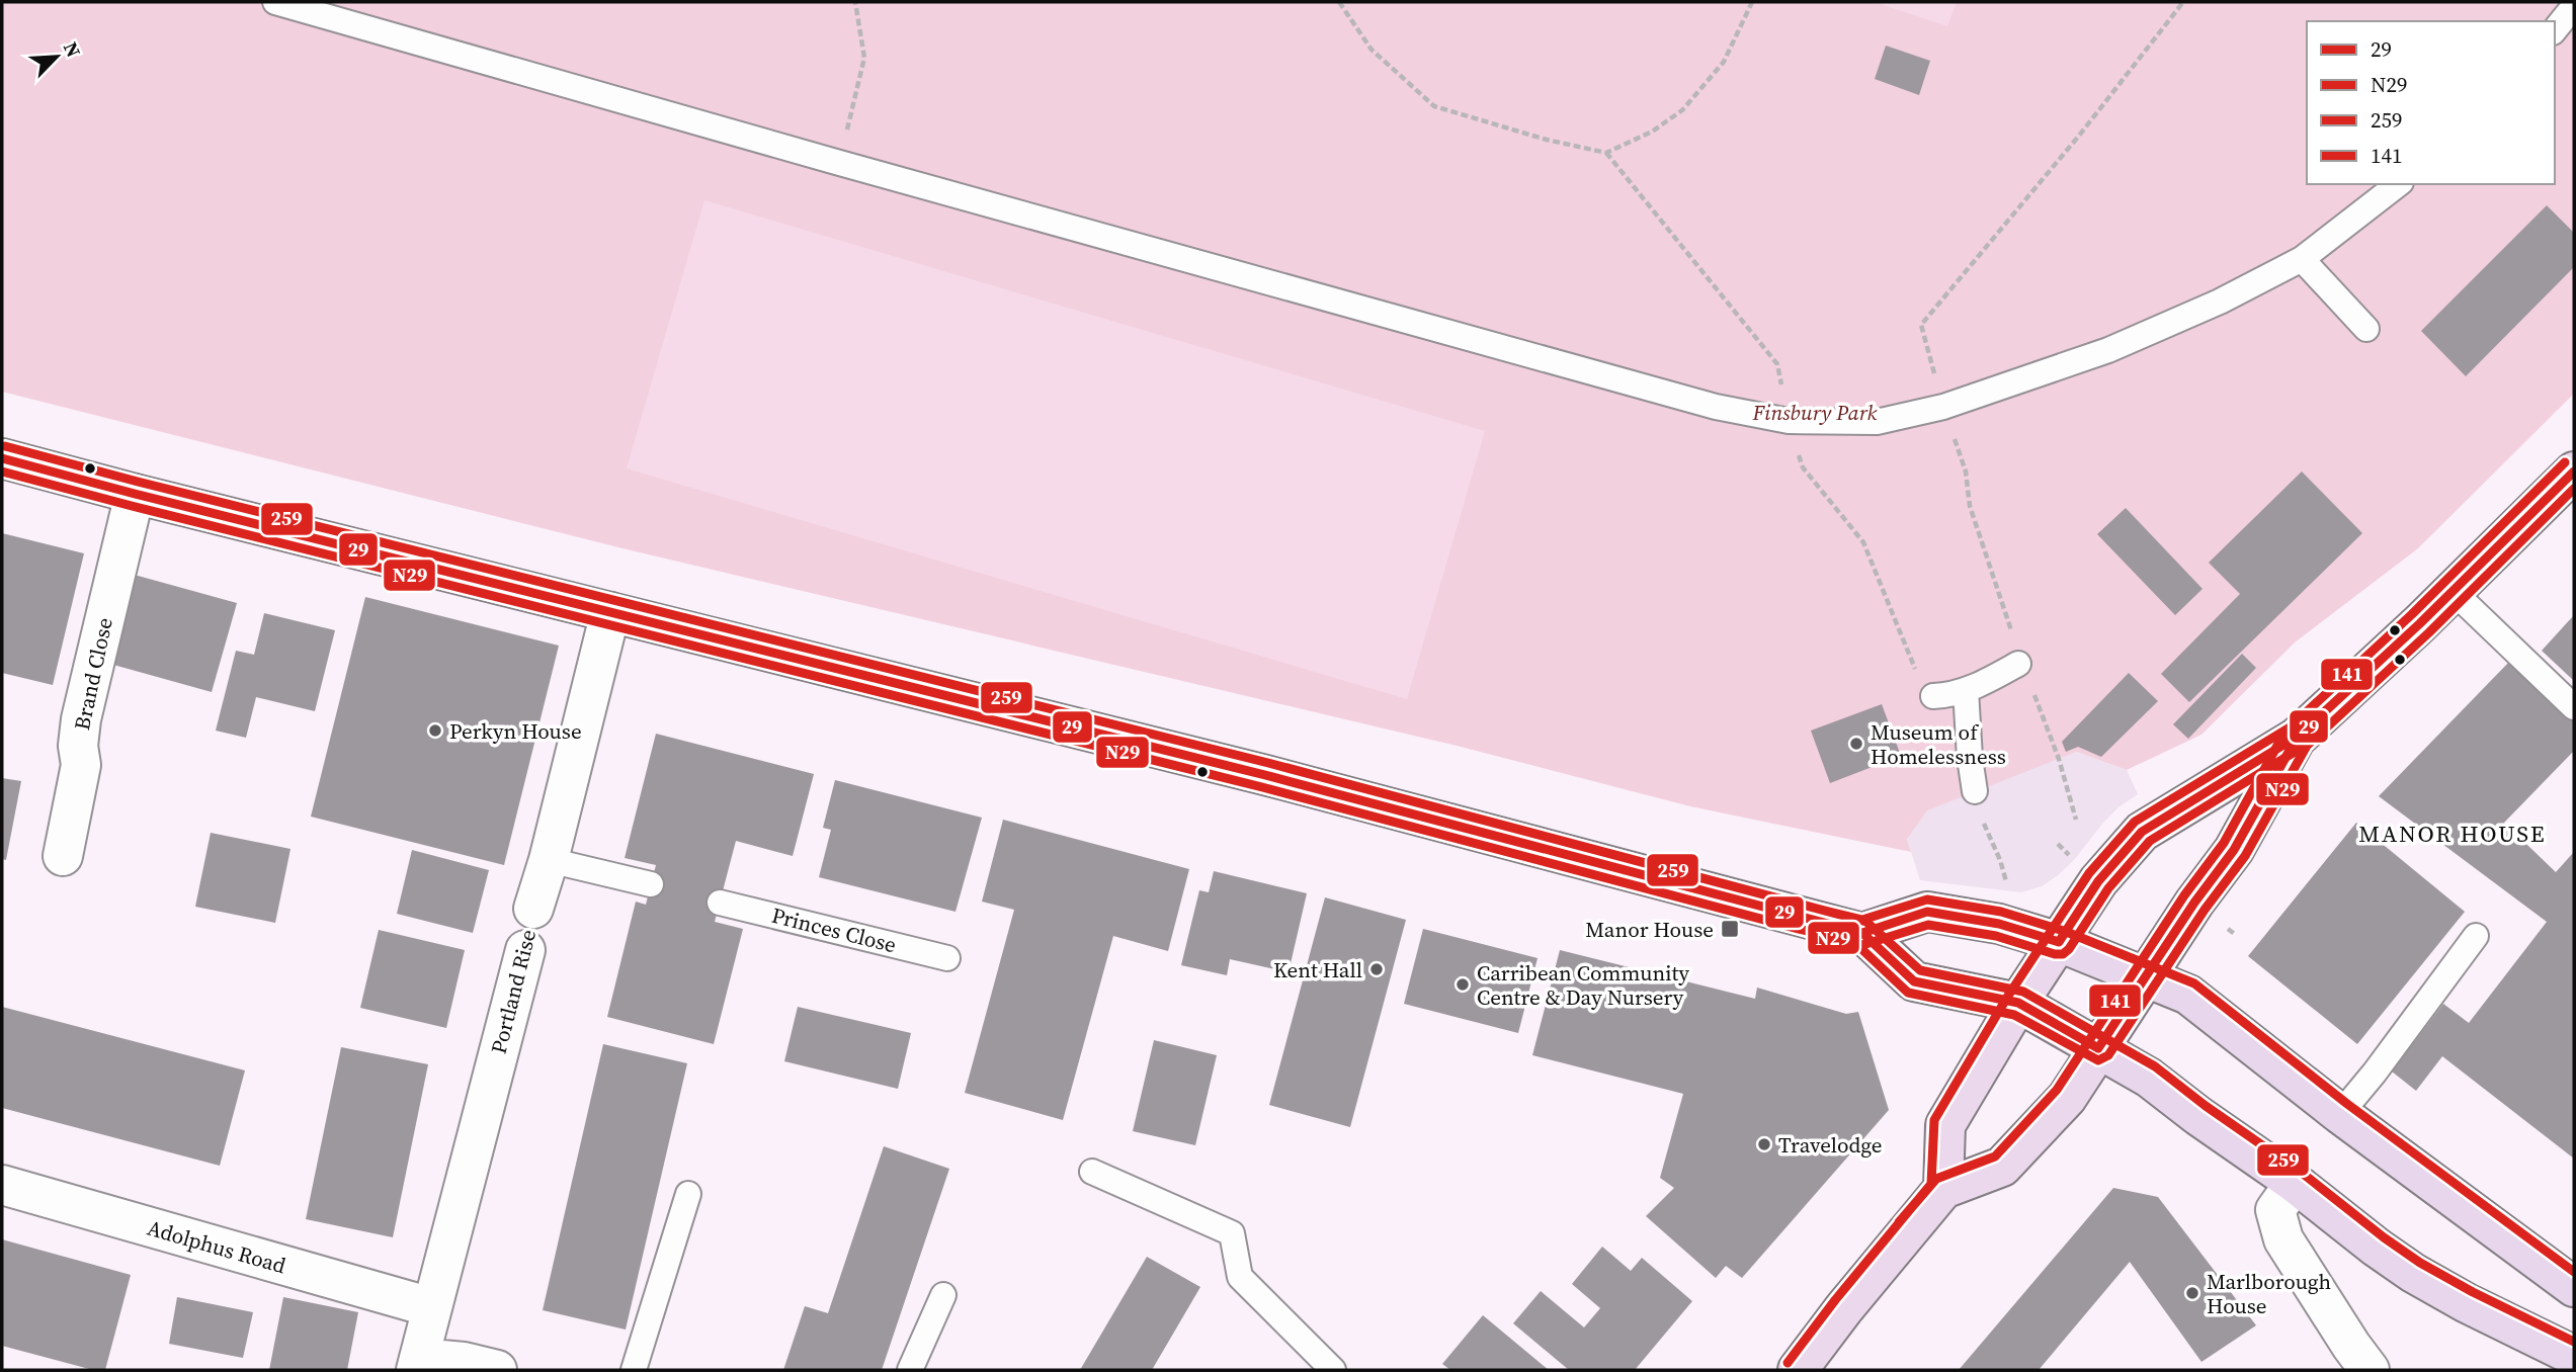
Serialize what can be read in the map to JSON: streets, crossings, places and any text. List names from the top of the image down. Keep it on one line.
{"streets":{"street":["Brand Close","Portland Rise","Adolphus Road"],"lane":["Princes Close"]},"crossings":[["Portland Rise","Adolphus Road"]],"districts":["MANOR HOUSE"],"parks":["Finsbury Park"],"places":{"other":["Perkyn House","Museum of Homelessness","Kent Hall","Carribean Community Centre & Day Nursery","Travelodge","Marlborough House"],"transit":["Manor House"]},"lines":["transit line 259","transit line 29","transit line 141","transit line N29"],"legend":["29","N29","259","141"],"north":"top right"}
